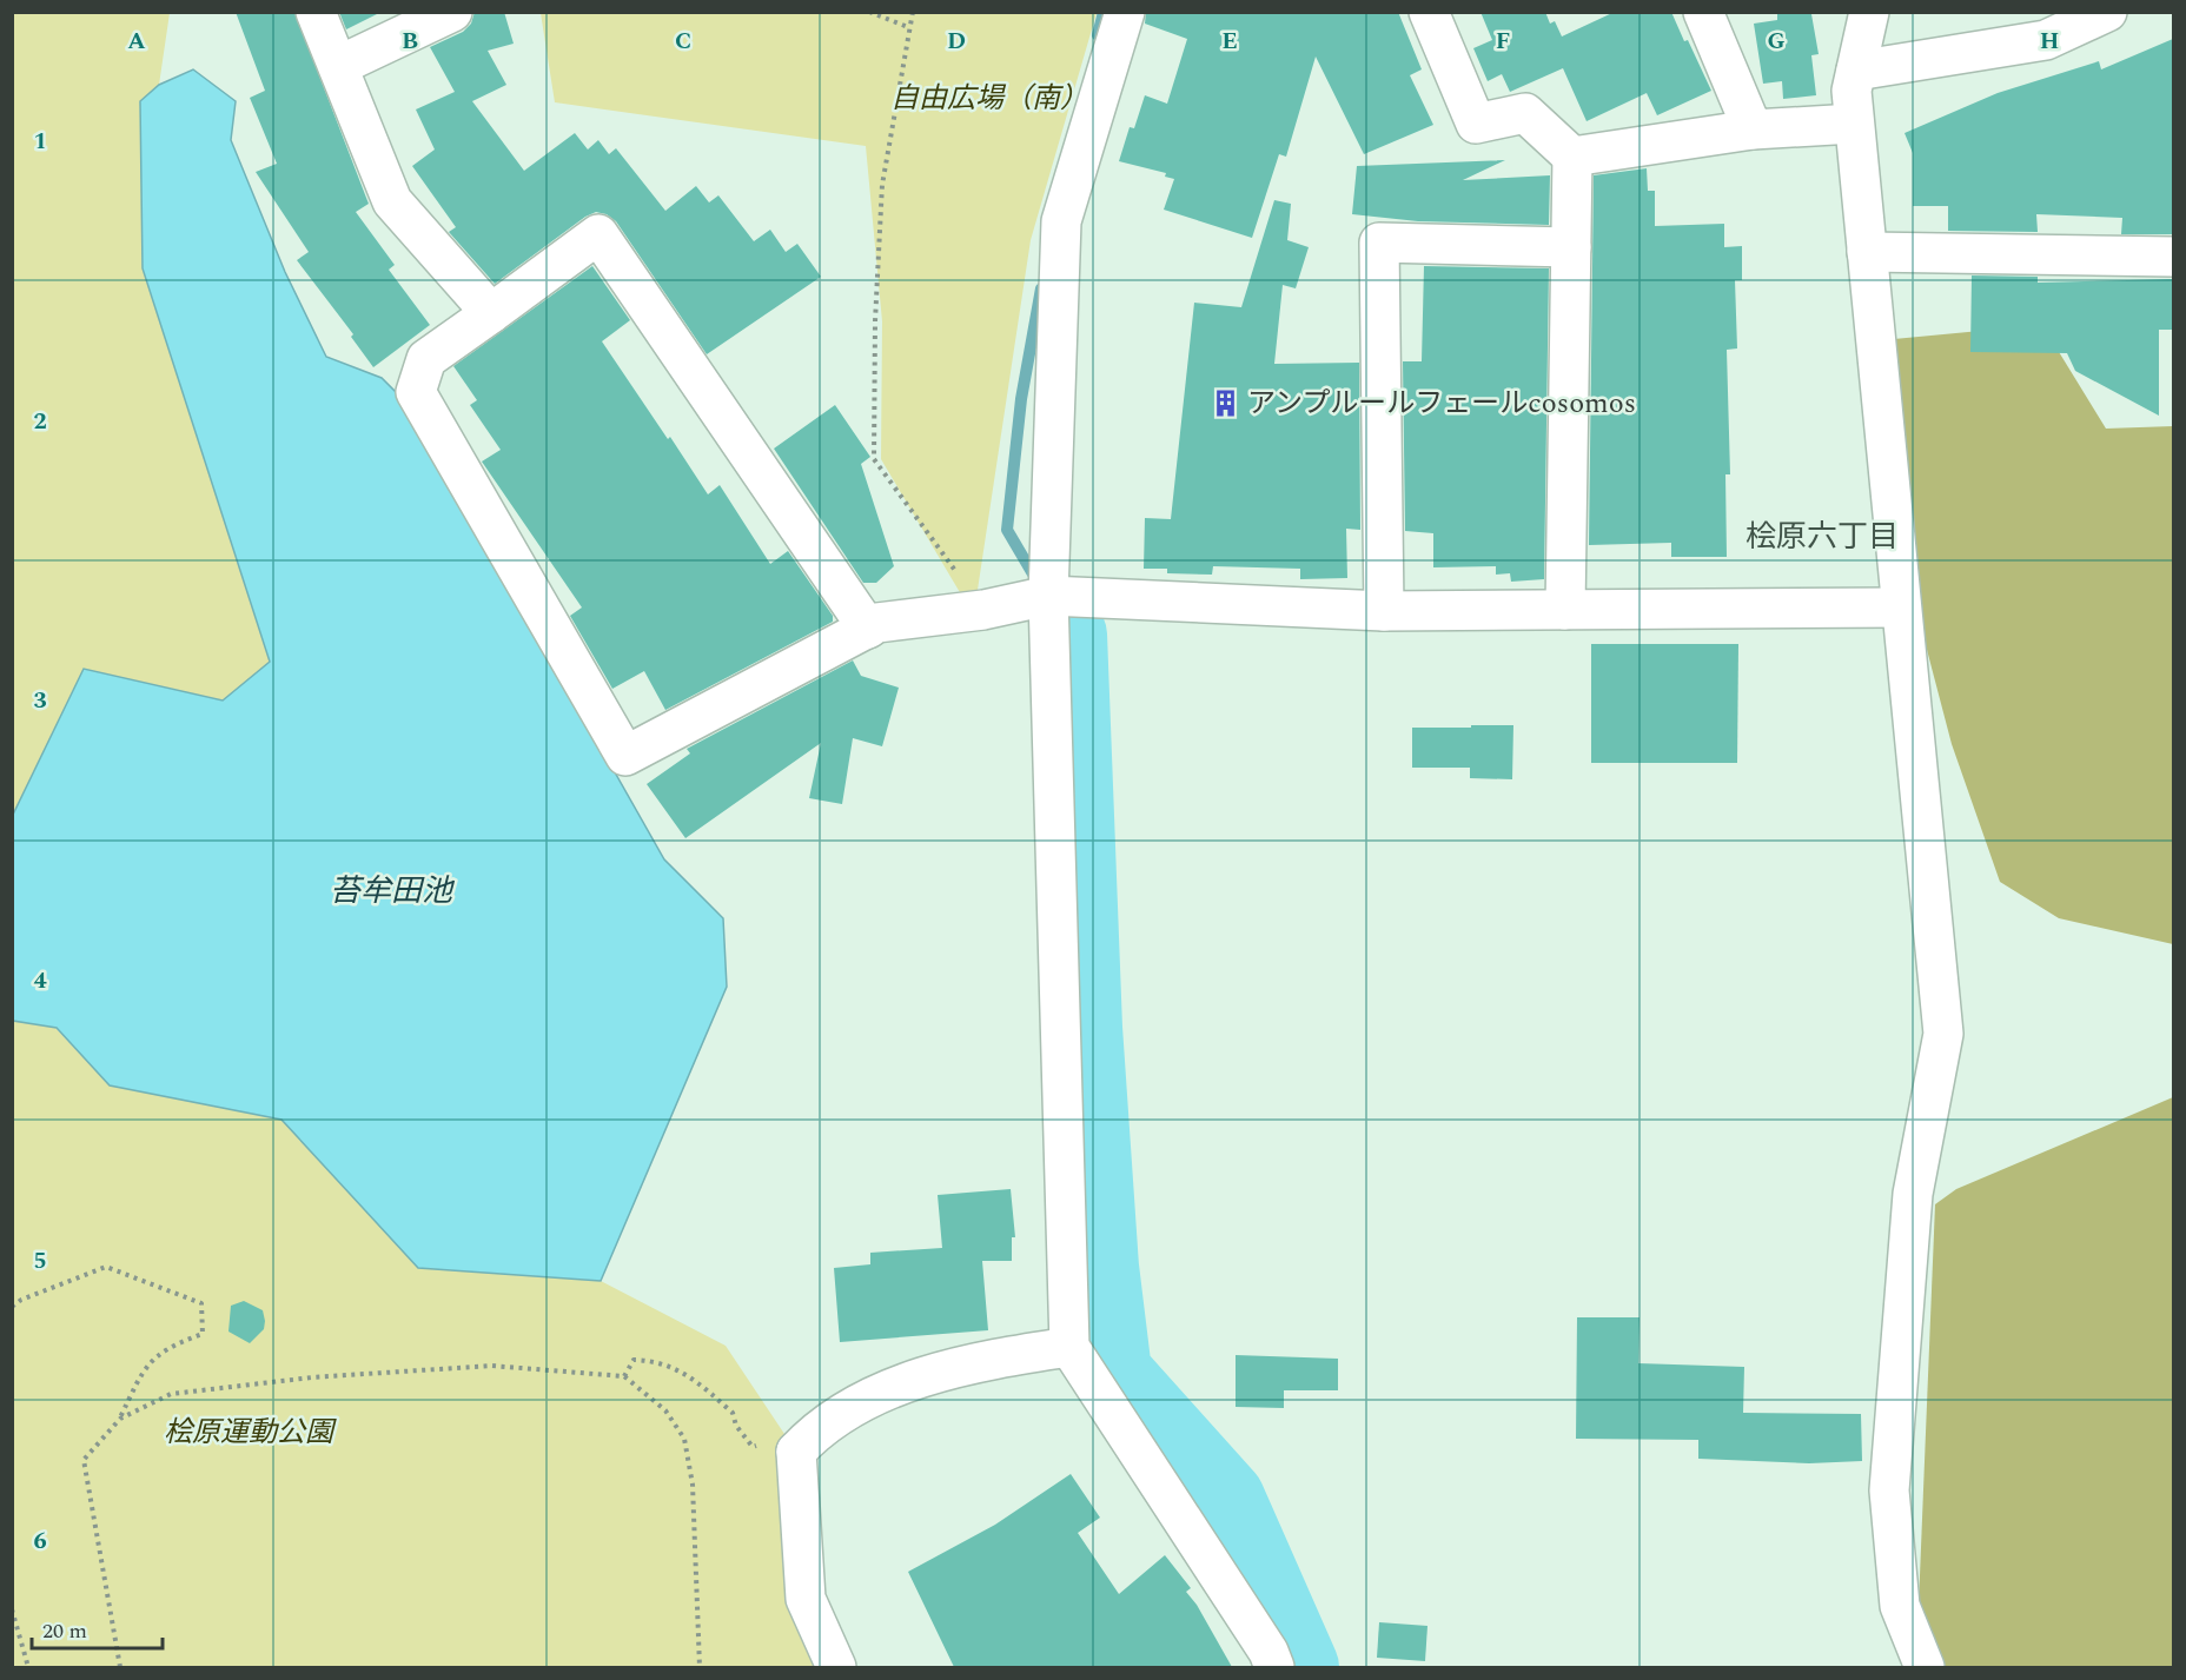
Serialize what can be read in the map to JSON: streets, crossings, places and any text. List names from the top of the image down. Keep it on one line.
{"districts":["桧原六丁目"],"water":["苔牟田池"],"parks":["自由広場（南）","桧原運動公園"],"places":{"building":["アンプルールフェールcosomos"]},"scale_bar":"20 m","grid":{"columns":["A","B","C","D","E","F","G","H"],"rows":["1","2","3","4","5","6"]}}
